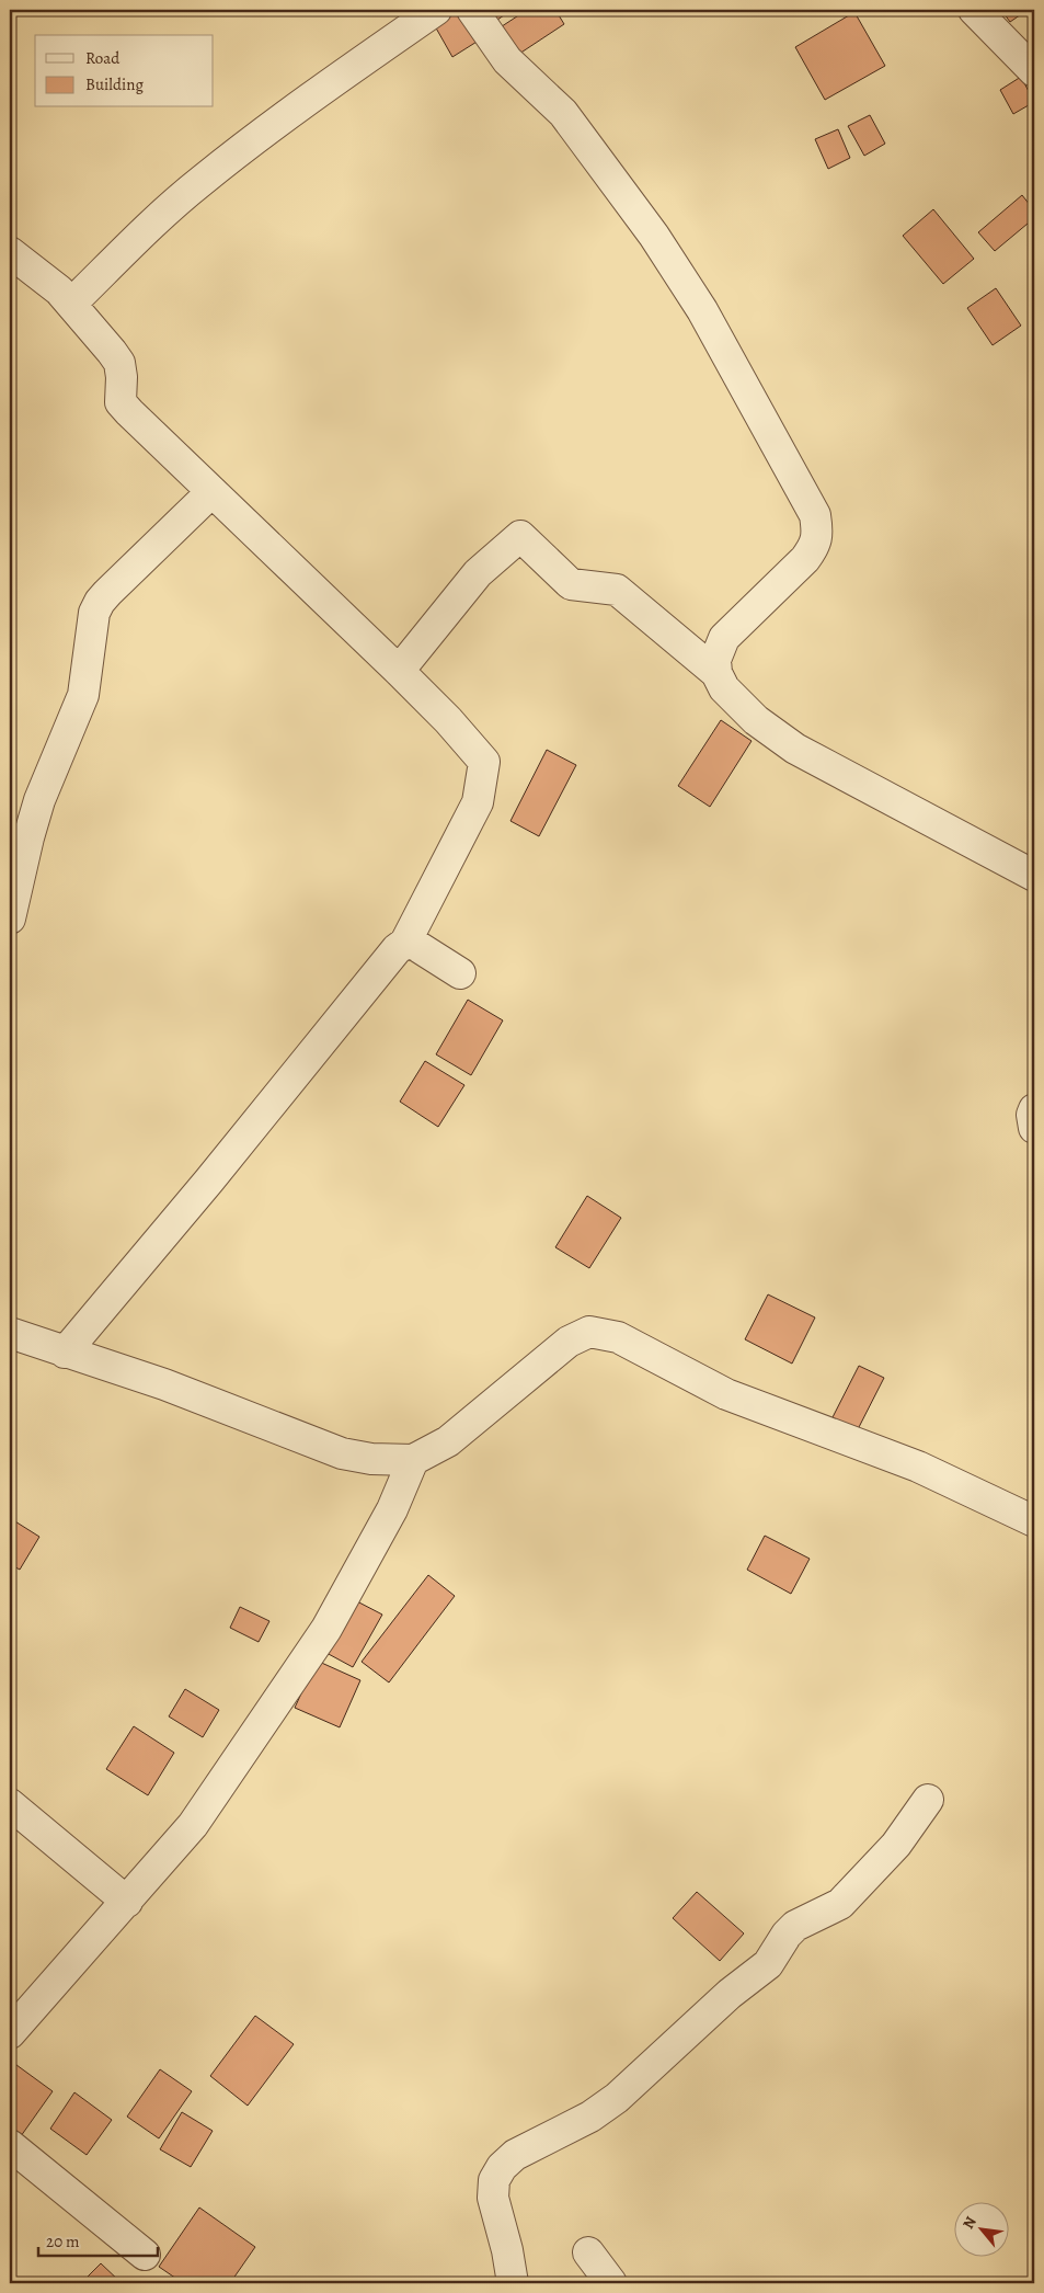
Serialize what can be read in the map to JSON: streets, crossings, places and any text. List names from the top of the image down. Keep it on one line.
{"legend":["Road","Building"],"scale_bar":"20 m","north":"top left"}
